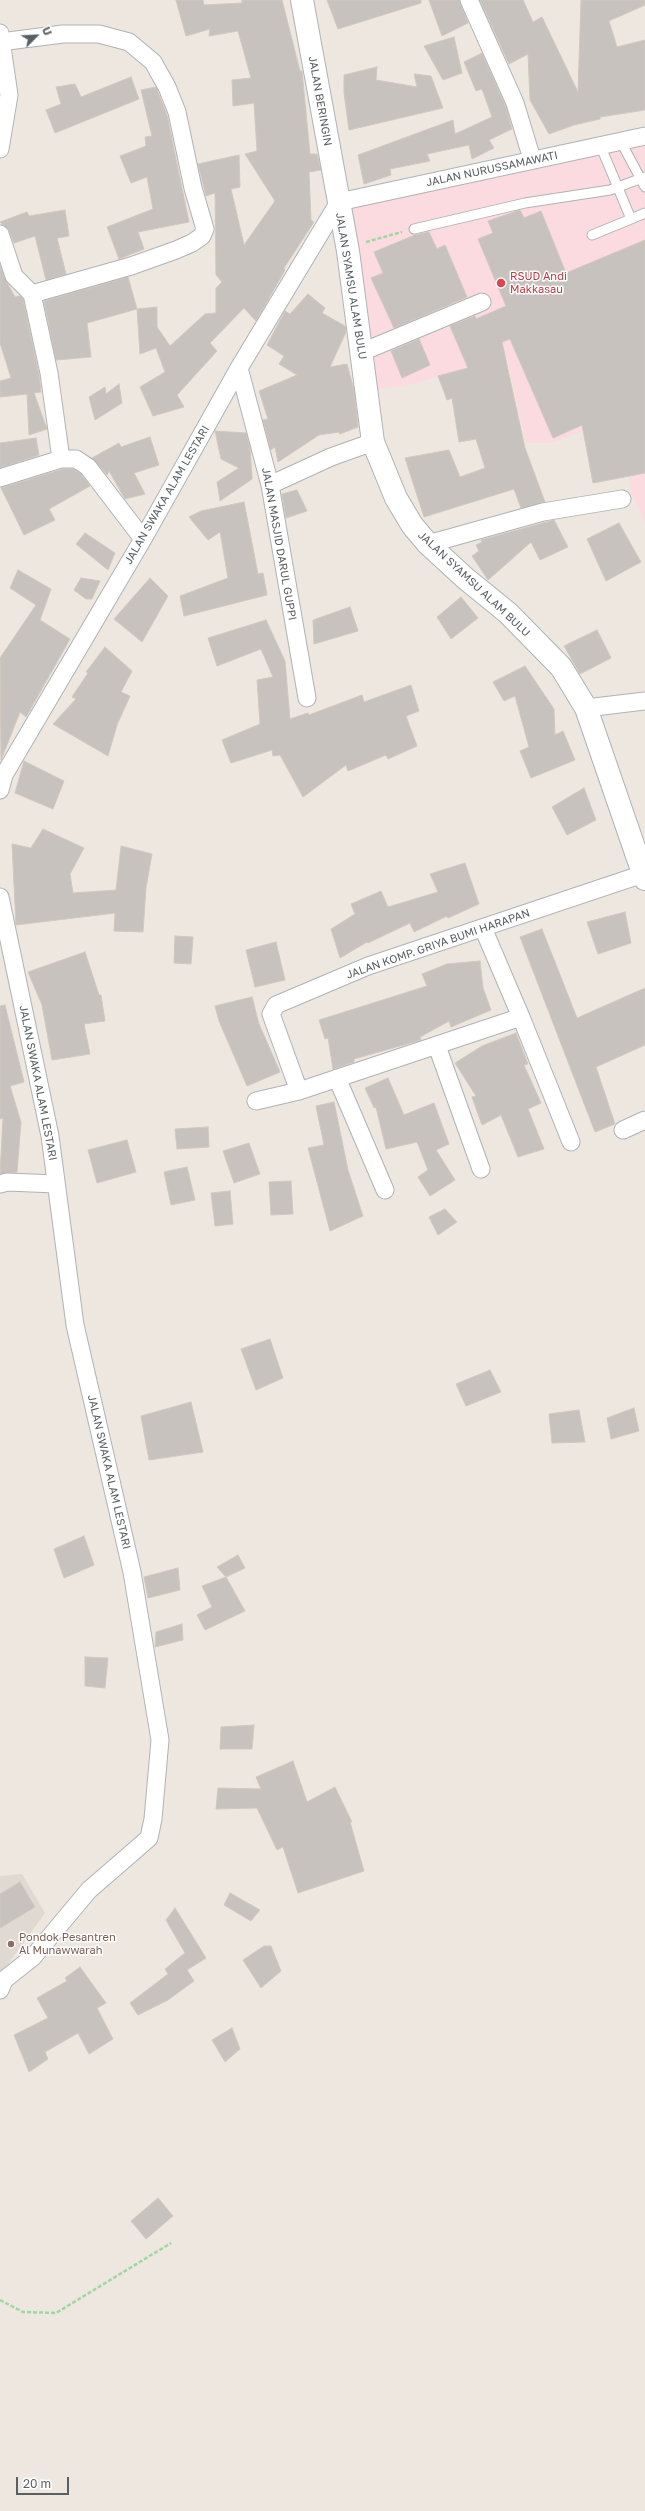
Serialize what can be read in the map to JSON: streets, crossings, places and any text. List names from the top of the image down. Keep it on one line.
{"streets":{"street":["JALAN BERINGIN","JALAN NURUSSAMAWATI","JALAN SYAMSU ALAM BULU","JALAN SWAKA ALAM LESTARI","JALAN MASJID DARUL GUPPI","JALAN KOMP. GRIYA BUMI HARAPAN"]},"crossings":[["JALAN BERINGIN","JALAN NURUSSAMAWATI"],["JALAN BERINGIN","JALAN SYAMSU ALAM BULU"],["JALAN BERINGIN","JALAN SWAKA ALAM LESTARI"],["JALAN NURUSSAMAWATI","JALAN SYAMSU ALAM BULU"],["JALAN NURUSSAMAWATI","JALAN SWAKA ALAM LESTARI"],["JALAN SYAMSU ALAM BULU","JALAN SWAKA ALAM LESTARI"],["JALAN SYAMSU ALAM BULU","JALAN KOMP. GRIYA BUMI HARAPAN"],["JALAN SWAKA ALAM LESTARI","JALAN MASJID DARUL GUPPI"]],"places":["RSUD Andi Makkasau","Pondok Pesantren Al Munawwarah"],"scale_bar":"20 m","north":"top right"}
